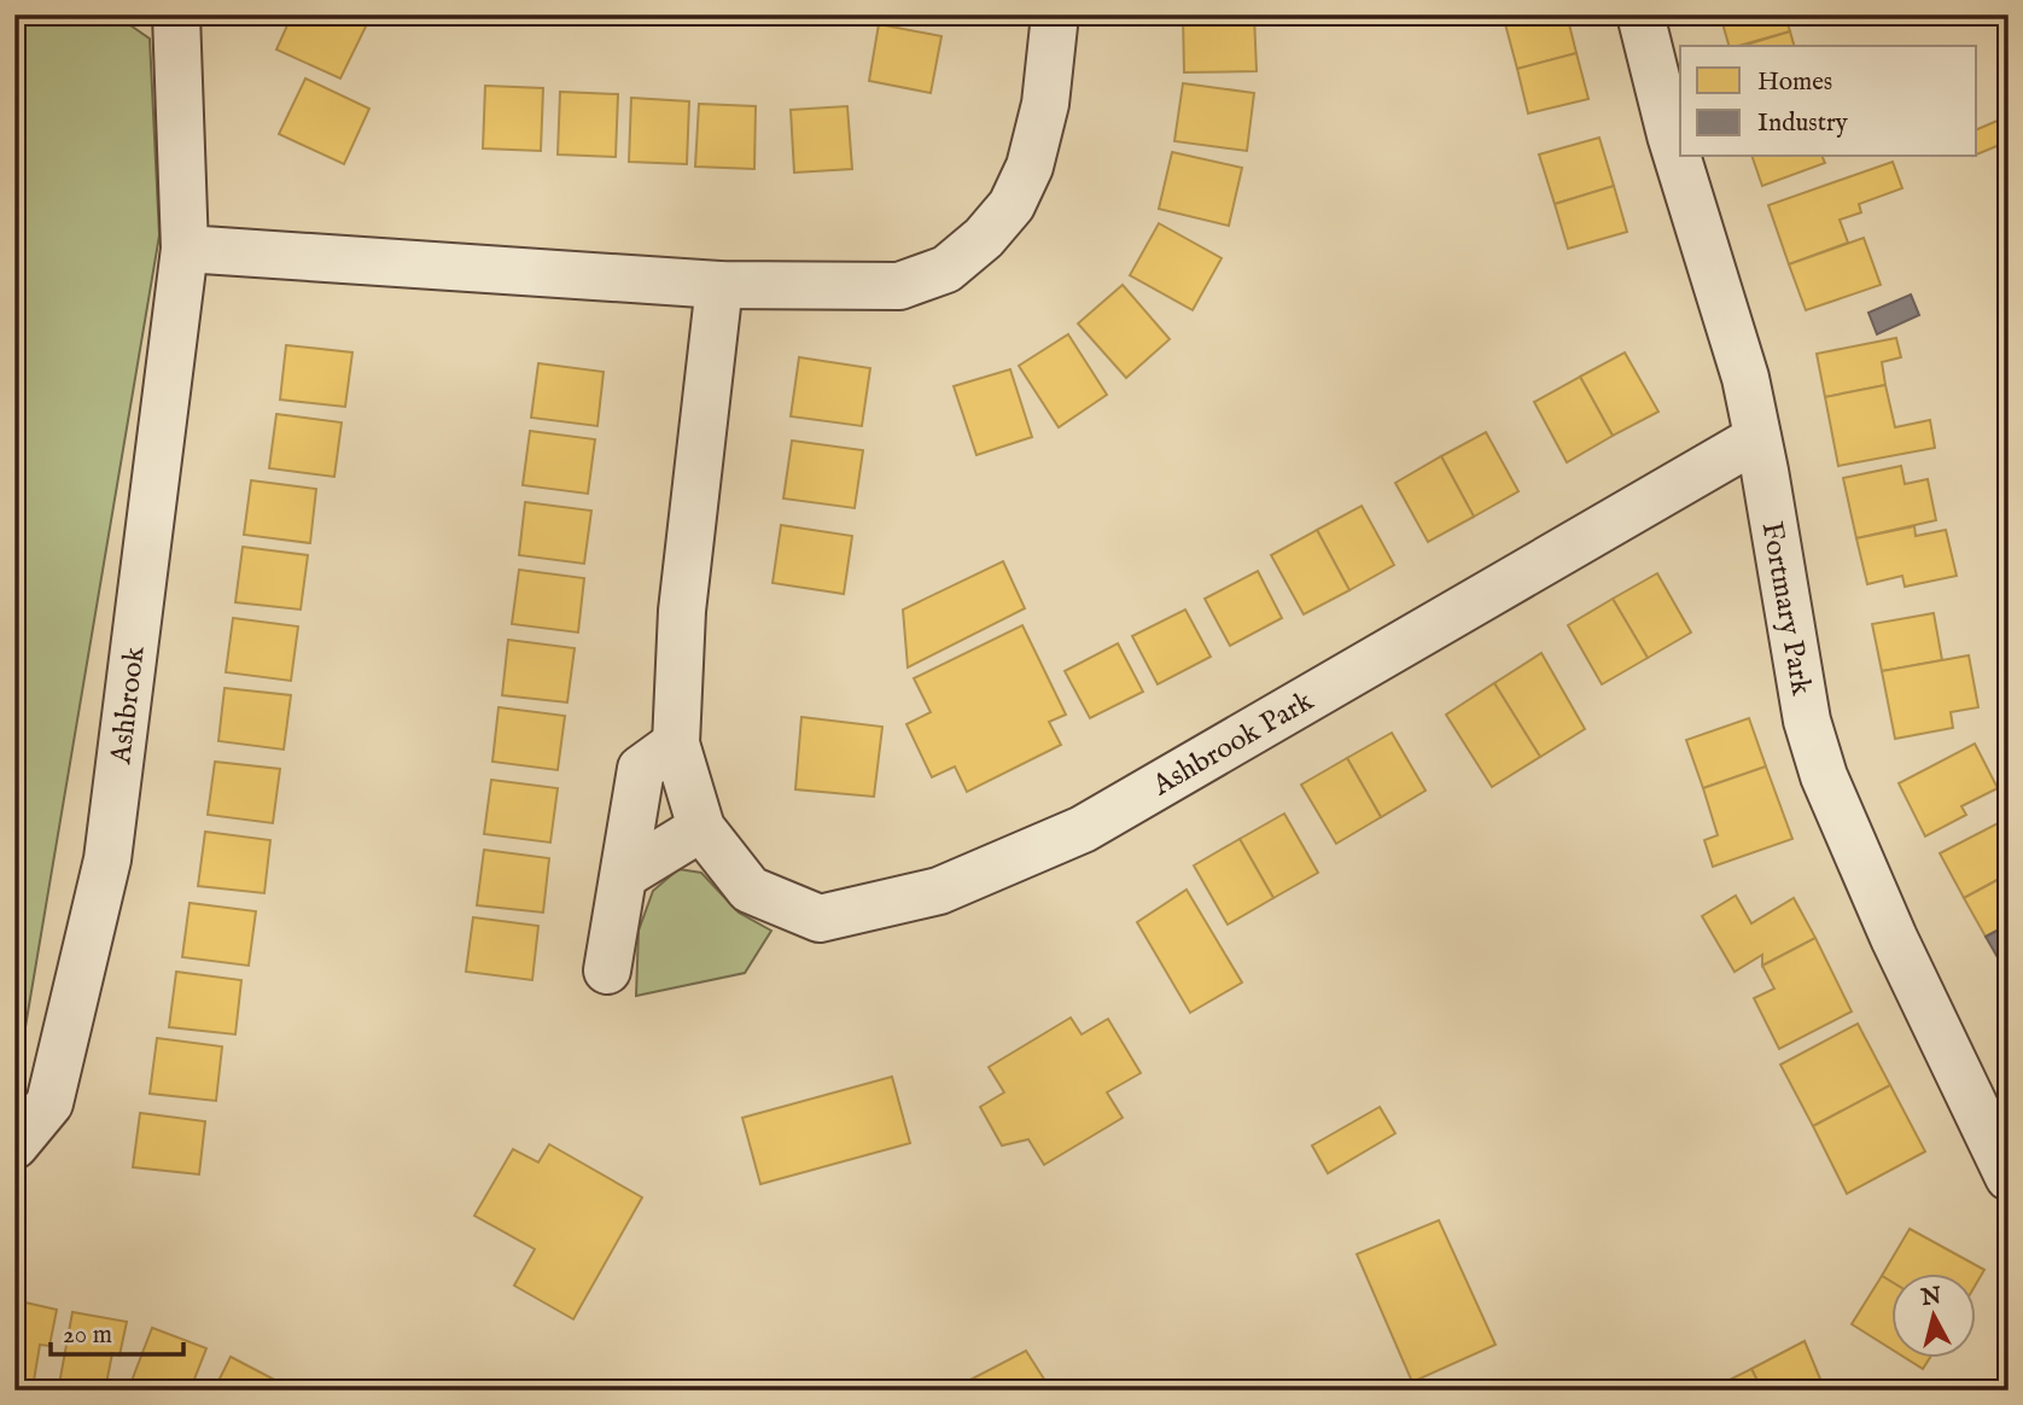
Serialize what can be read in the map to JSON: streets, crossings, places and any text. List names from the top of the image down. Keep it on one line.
{"streets":{"street":["Fortmary Park","Ashbrook","Ashbrook Park"]},"crossings":[["Fortmary Park","Ashbrook Park"]],"legend":["Homes","Industry"],"scale_bar":"20 m","north":"top"}
